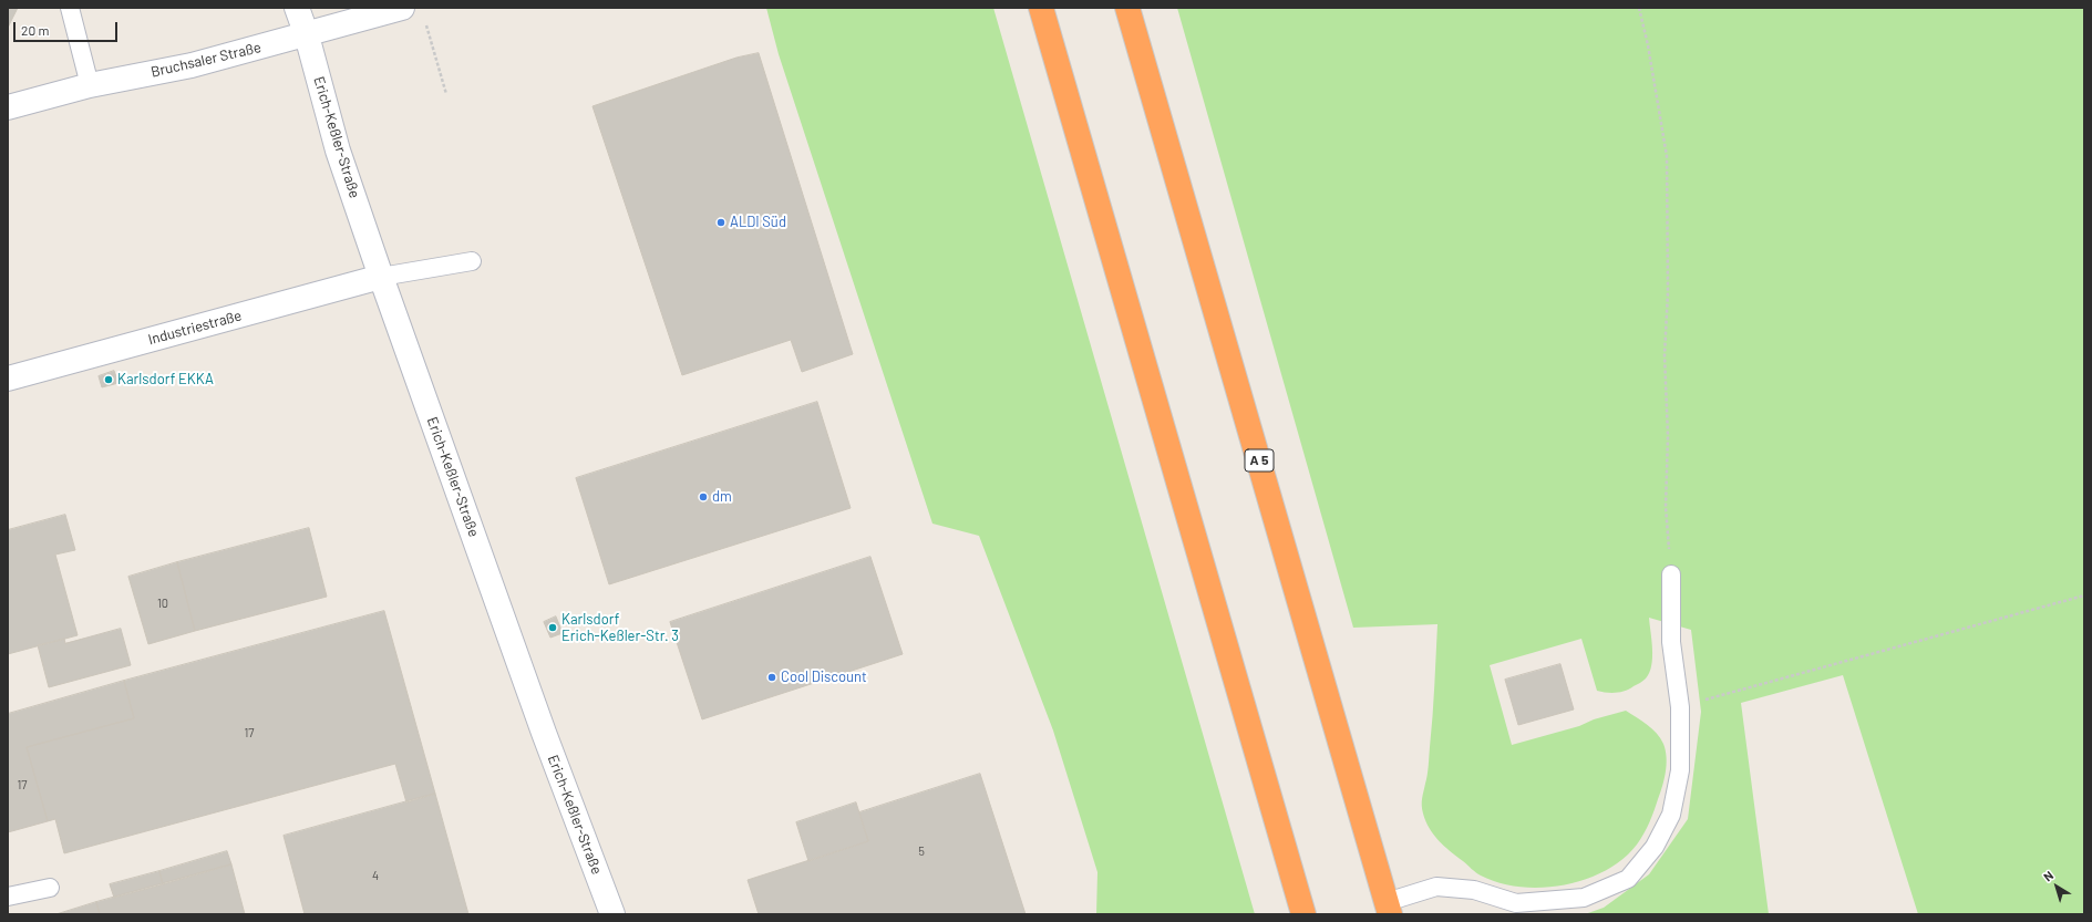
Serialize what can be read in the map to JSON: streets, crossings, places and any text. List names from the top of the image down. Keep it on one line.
{"streets":{"highway":["A 5"],"street":["Bruchsaler Straße","Erich-Keßler-Straße","Industriestraße"]},"crossings":[["Bruchsaler Straße","Erich-Keßler-Straße"],["Erich-Keßler-Straße","Industriestraße"]],"places":["ALDI Süd","Karlsdorf EKKA","dm","Karlsdorf Erich-Keßler-Str. 3","Cool Discount"],"house_numbers":["10","17","17","5","4"],"scale_bar":"20 m","north":"top left"}
